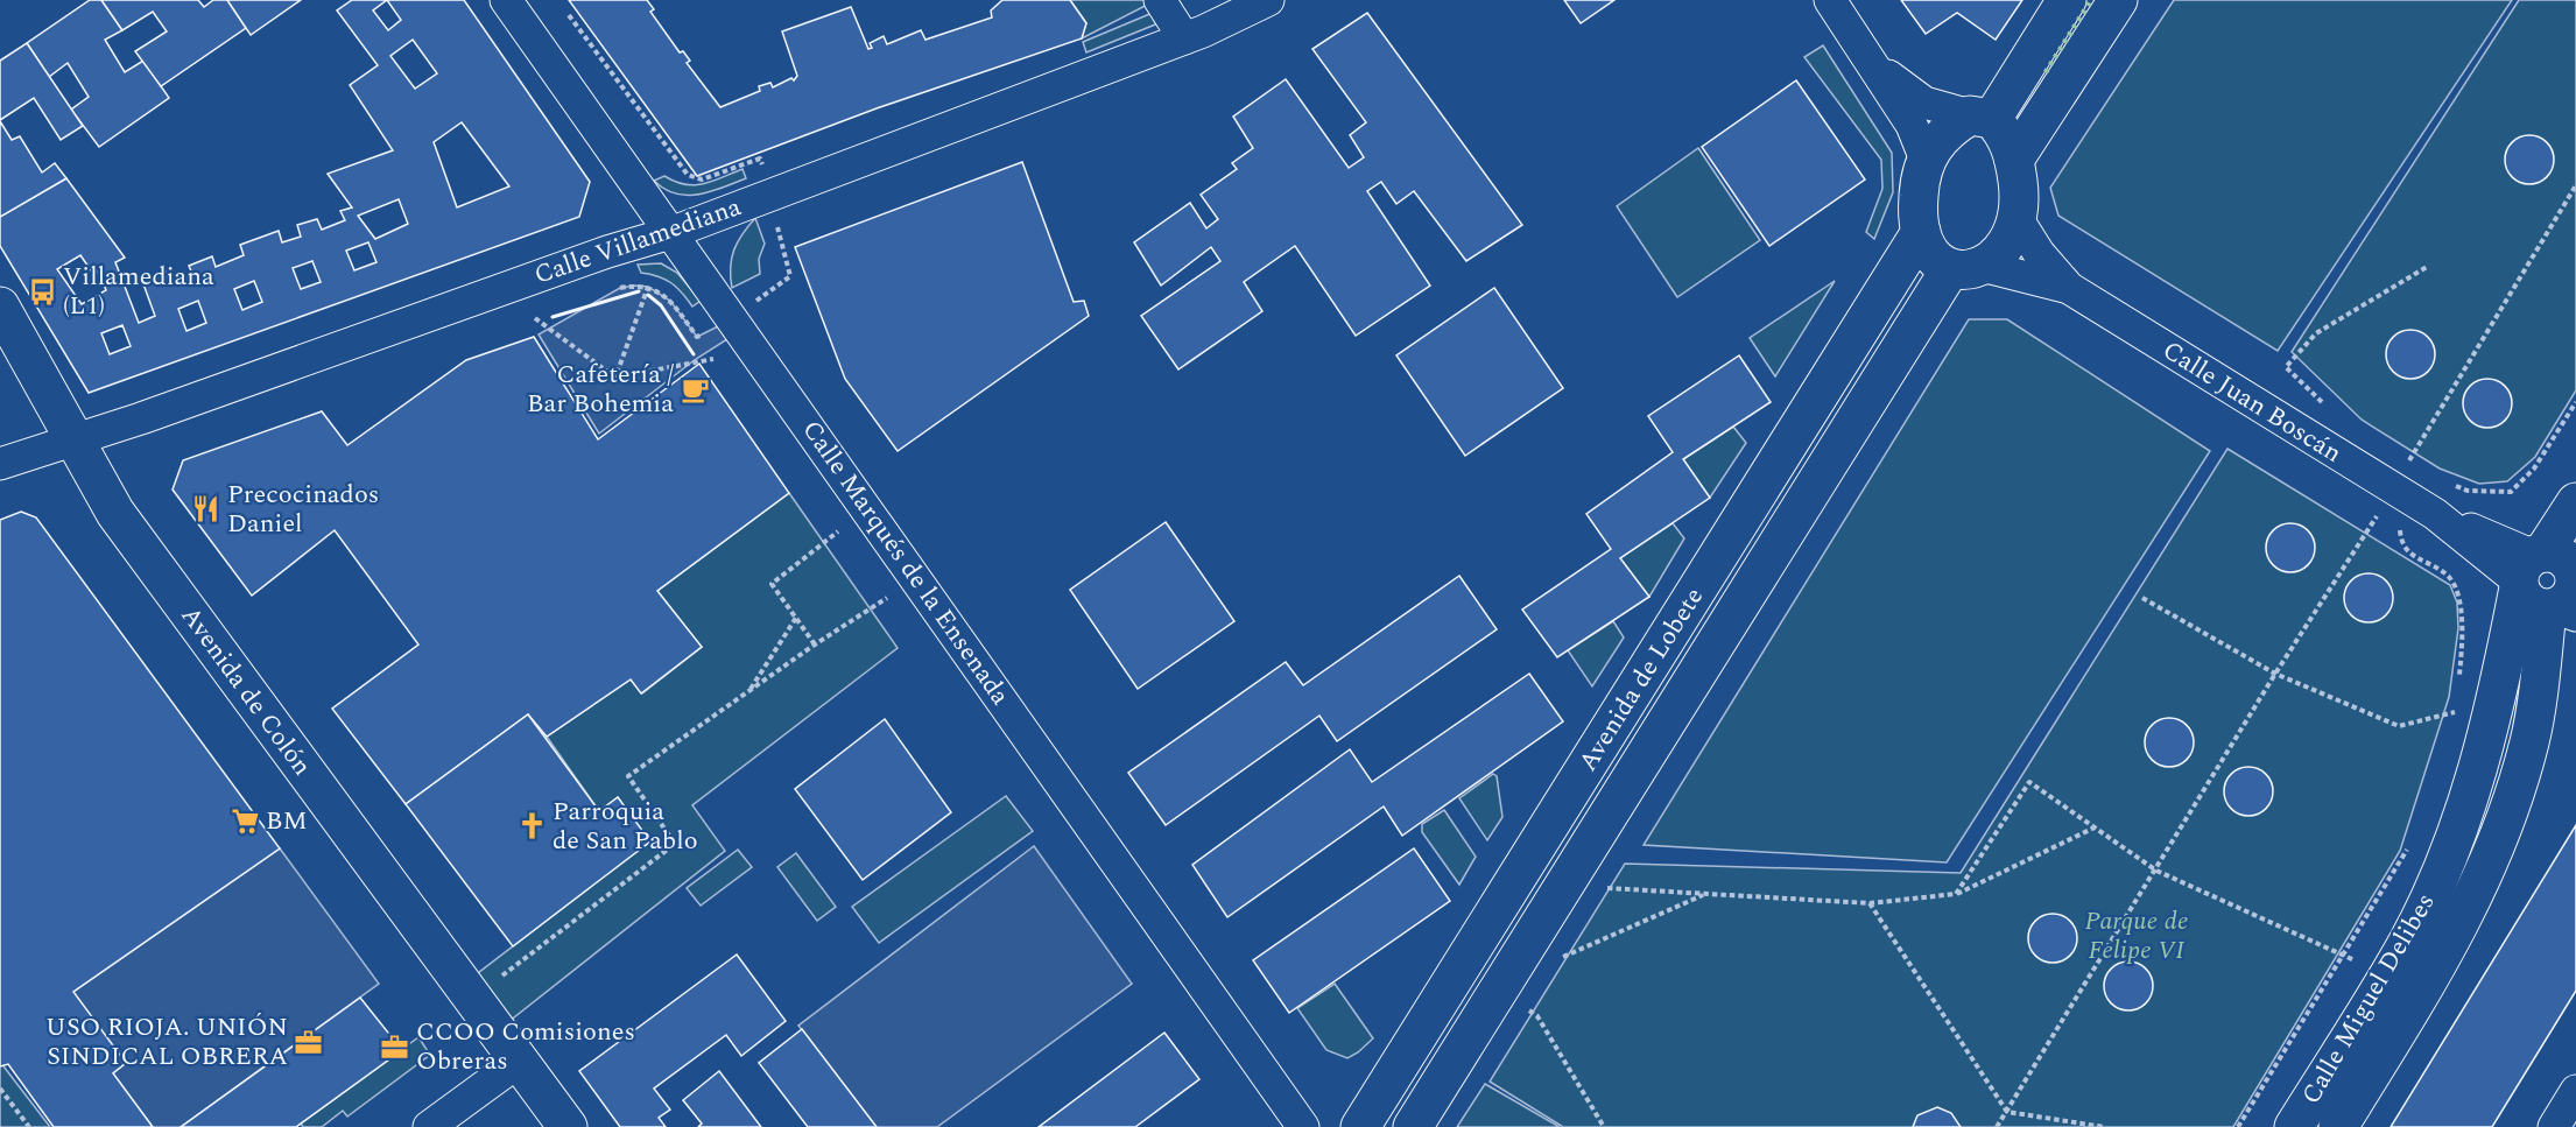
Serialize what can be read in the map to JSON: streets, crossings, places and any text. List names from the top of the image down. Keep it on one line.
{"streets":{"main road":["Avenida de Lobete","Avenida de Colón","Calle Miguel Delibes"],"street":["Calle Villamediana","Calle Juan Boscán","Calle Marqués de la Ensenada"]},"crossings":[["Calle Villamediana","Calle Marqués de la Ensenada"],["Calle Villamediana","Avenida de Colón"],["Calle Juan Boscán","Avenida de Lobete"],["Calle Juan Boscán","Calle Miguel Delibes"]],"parks":["Parque de Felipe VI"],"places":{"bus stop":["Villamediana (L1)"],"cafe":["Cafetería / Bar Bohemia"],"restaurant":["Precocinados Daniel"],"supermarket":["BM"],"church":["Parroquia de San Pablo"],"office":["USO RIOJA. UNIÓN SINDICAL OBRERA","CCOO Comisiones Obreras"]}}
